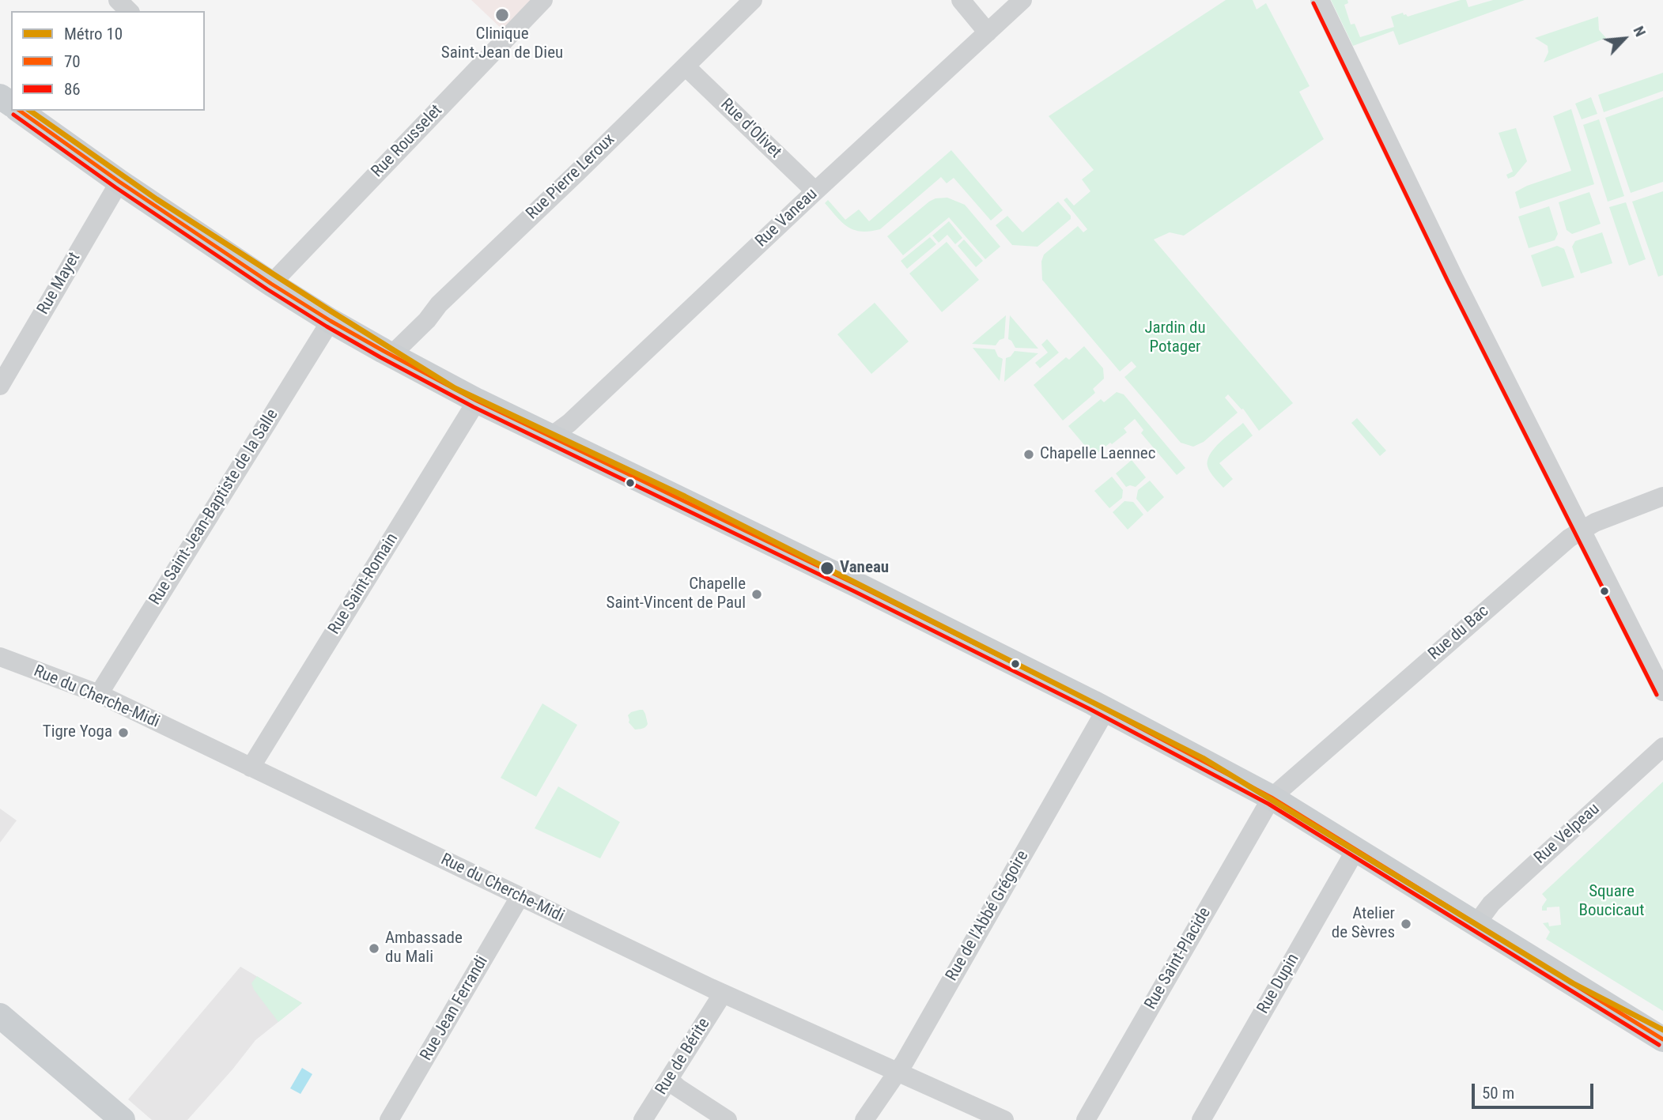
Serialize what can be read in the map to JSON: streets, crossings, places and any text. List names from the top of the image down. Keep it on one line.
{"streets":{"street":["Rue d'Olivet","Rue Rousselet","Rue Pierre Leroux","Rue Vaneau","Rue Mayet","Rue Saint-Jean-Baptiste de la Salle","Rue Saint-Romain","Rue du Bac","Rue du Cherche-Midi","Rue Velpeau","Rue de l'Abbé Grégoire","Rue Saint-Placide","Rue Dupin","Rue Jean Ferrandi","Rue de Bérite"]},"crossings":[["Rue d'Olivet","Rue Pierre Leroux"],["Rue d'Olivet","Rue Vaneau"],["Rue Saint-Jean-Baptiste de la Salle","Rue du Cherche-Midi"],["Rue Saint-Romain","Rue du Cherche-Midi"],["Rue du Bac","Rue Saint-Placide"],["Rue du Cherche-Midi","Rue de l'Abbé Grégoire"],["Rue du Cherche-Midi","Rue Jean Ferrandi"],["Rue du Cherche-Midi","Rue de Bérite"]],"parks":["Jardin du Potager","Square Boucicaut"],"places":["Clinique Saint-Jean de Dieu","Chapelle Laennec","Vaneau","Chapelle Saint-Vincent de Paul","Tigre Yoga","Atelier de Sèvres","Ambassade du Mali"],"lines":["transit line 86","metro line 10","transit line 70"],"legend":["Métro 10","70","86"],"scale_bar":"50 m","north":"top right"}
